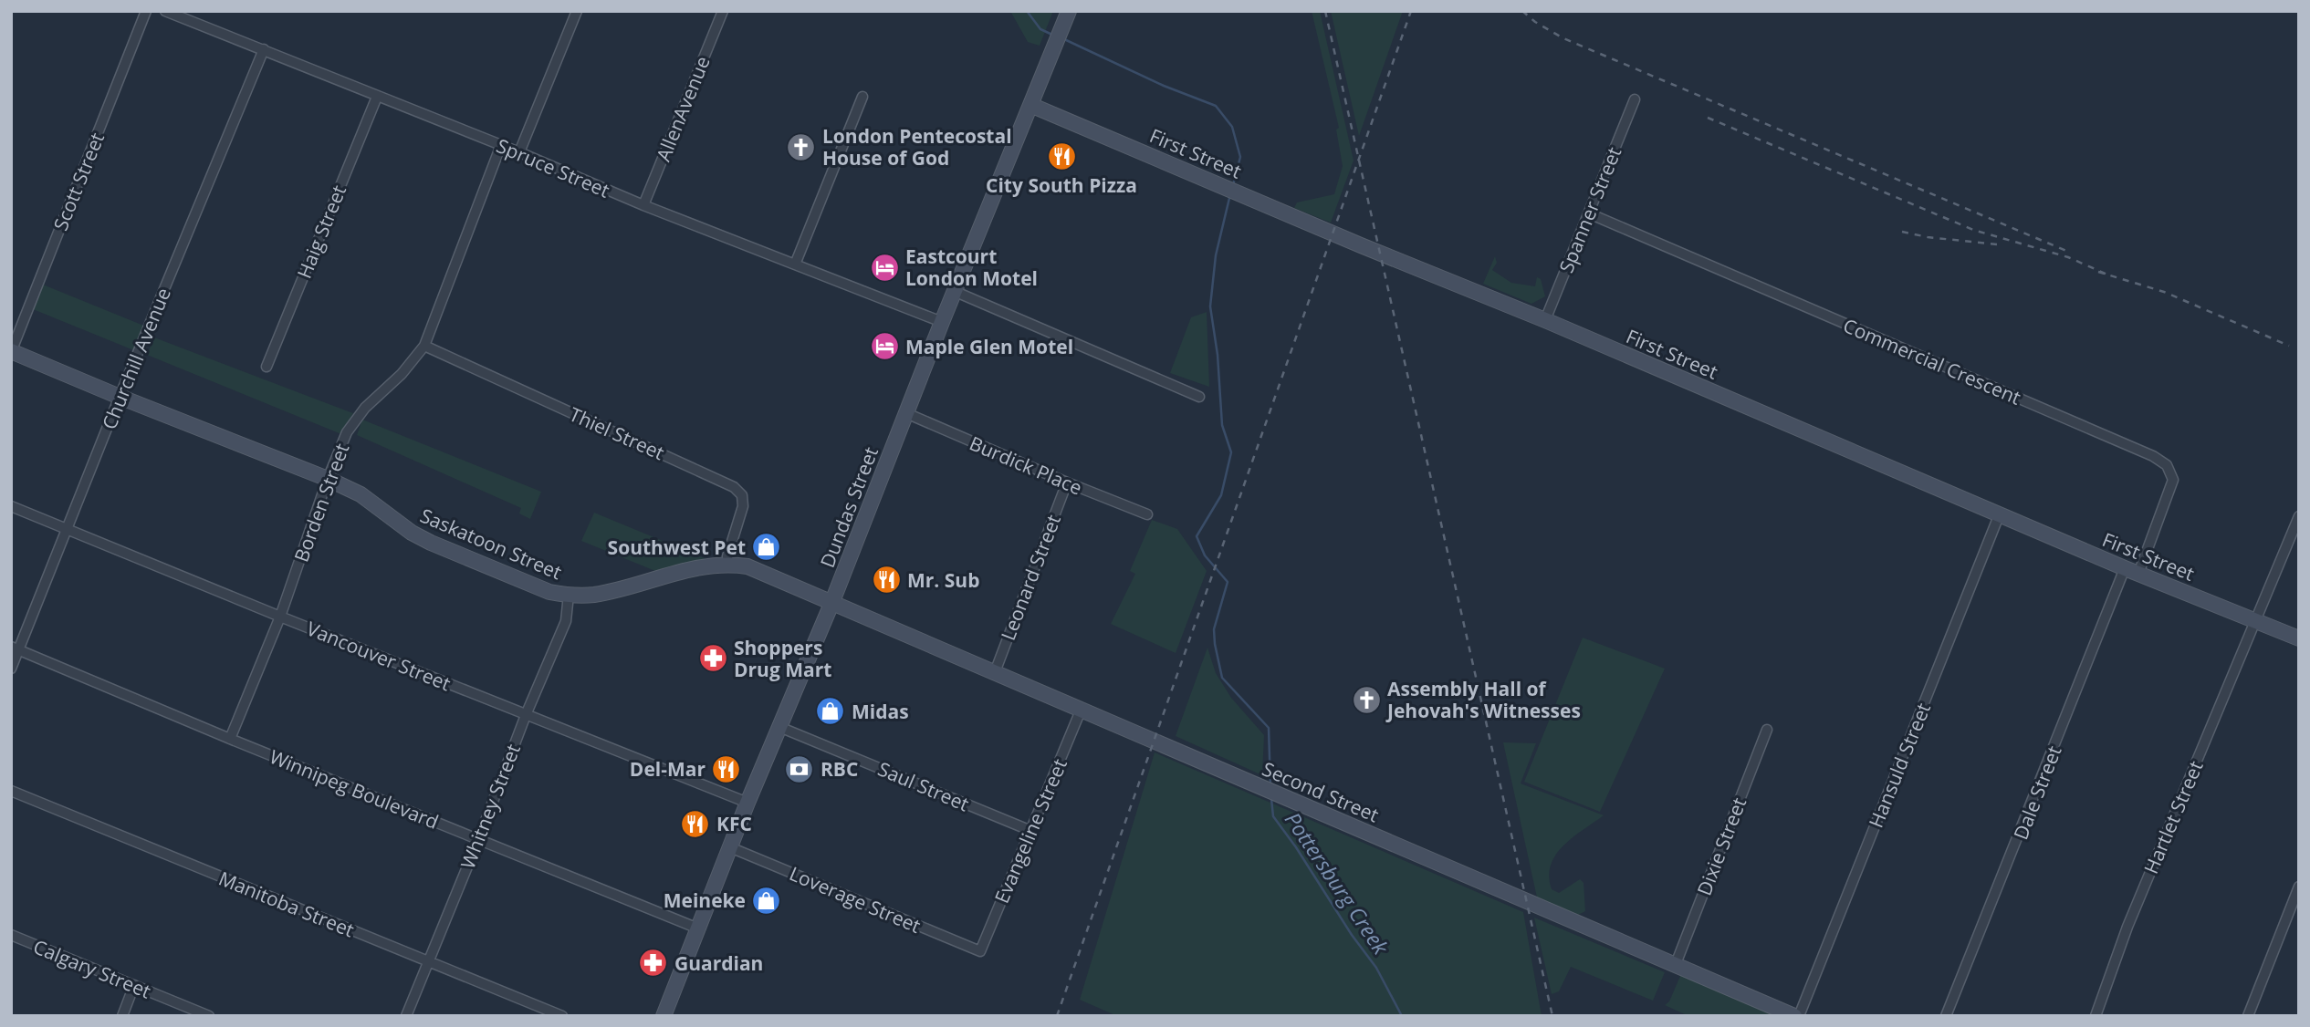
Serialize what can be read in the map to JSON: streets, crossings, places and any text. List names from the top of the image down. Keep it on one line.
{"streets":{"street":["AllenAvenue","First Street","Spruce Street","Scott Street","Spanner Street","Haig Street","Churchill Avenue","Commercial Crescent","Thiel Street","Burdick Place","Borden Street","Dundas Street","Saskatoon Street","Leonard Street","Vancouver Street","Hansuld Street","Saul Street","Winnipeg Boulevard","Second Street","Dale Street","Whitney Street","Hartlet Street","Evangeline Street","Dixie Street","Loverage Street","Manitoba Street","Calgary Street"]},"crossings":[["AllenAvenue","Spruce Street"],["First Street","Spanner Street"],["First Street","Commercial Crescent"],["First Street","Dundas Street"],["First Street","Hansuld Street"],["First Street","Dale Street"],["First Street","Hartlet Street"],["Spruce Street","Haig Street"],["Spruce Street","Churchill Avenue"],["Spruce Street","Borden Street"],["Spruce Street","Dundas Street"],["Scott Street","Saskatoon Street"],["Spanner Street","Commercial Crescent"],["Churchill Avenue","Saskatoon Street"],["Churchill Avenue","Vancouver Street"],["Churchill Avenue","Winnipeg Boulevard"],["Commercial Crescent","Dale Street"],["Thiel Street","Borden Street"],["Thiel Street","Saskatoon Street"],["Burdick Place","Dundas Street"],["Burdick Place","Leonard Street"],["Borden Street","Saskatoon Street"],["Borden Street","Vancouver Street"],["Borden Street","Winnipeg Boulevard"],["Dundas Street","Saskatoon Street"],["Dundas Street","Vancouver Street"],["Dundas Street","Saul Street"],["Dundas Street","Winnipeg Boulevard"],["Dundas Street","Second Street"],["Dundas Street","Loverage Street"],["Saskatoon Street","Second Street"],["Saskatoon Street","Whitney Street"],["Leonard Street","Second Street"],["Vancouver Street","Whitney Street"],["Hansuld Street","Second Street"],["Saul Street","Evangeline Street"],["Winnipeg Boulevard","Whitney Street"],["Second Street","Evangeline Street"],["Second Street","Dixie Street"],["Whitney Street","Manitoba Street"],["Evangeline Street","Loverage Street"]],"water":["Pottersburg Creek"],"places":{"church":["London Pentecostal House of God","Assembly Hall of Jehovah's Witnesses"],"restaurant":["City South Pizza","Mr. Sub","Del-Mar","KFC"],"hotel":["Eastcourt London Motel","Maple Glen Motel"],"shop":["Southwest Pet","Midas","Meineke"],"pharmacy":["Shoppers Drug Mart","Guardian"],"bank":["RBC"]}}
